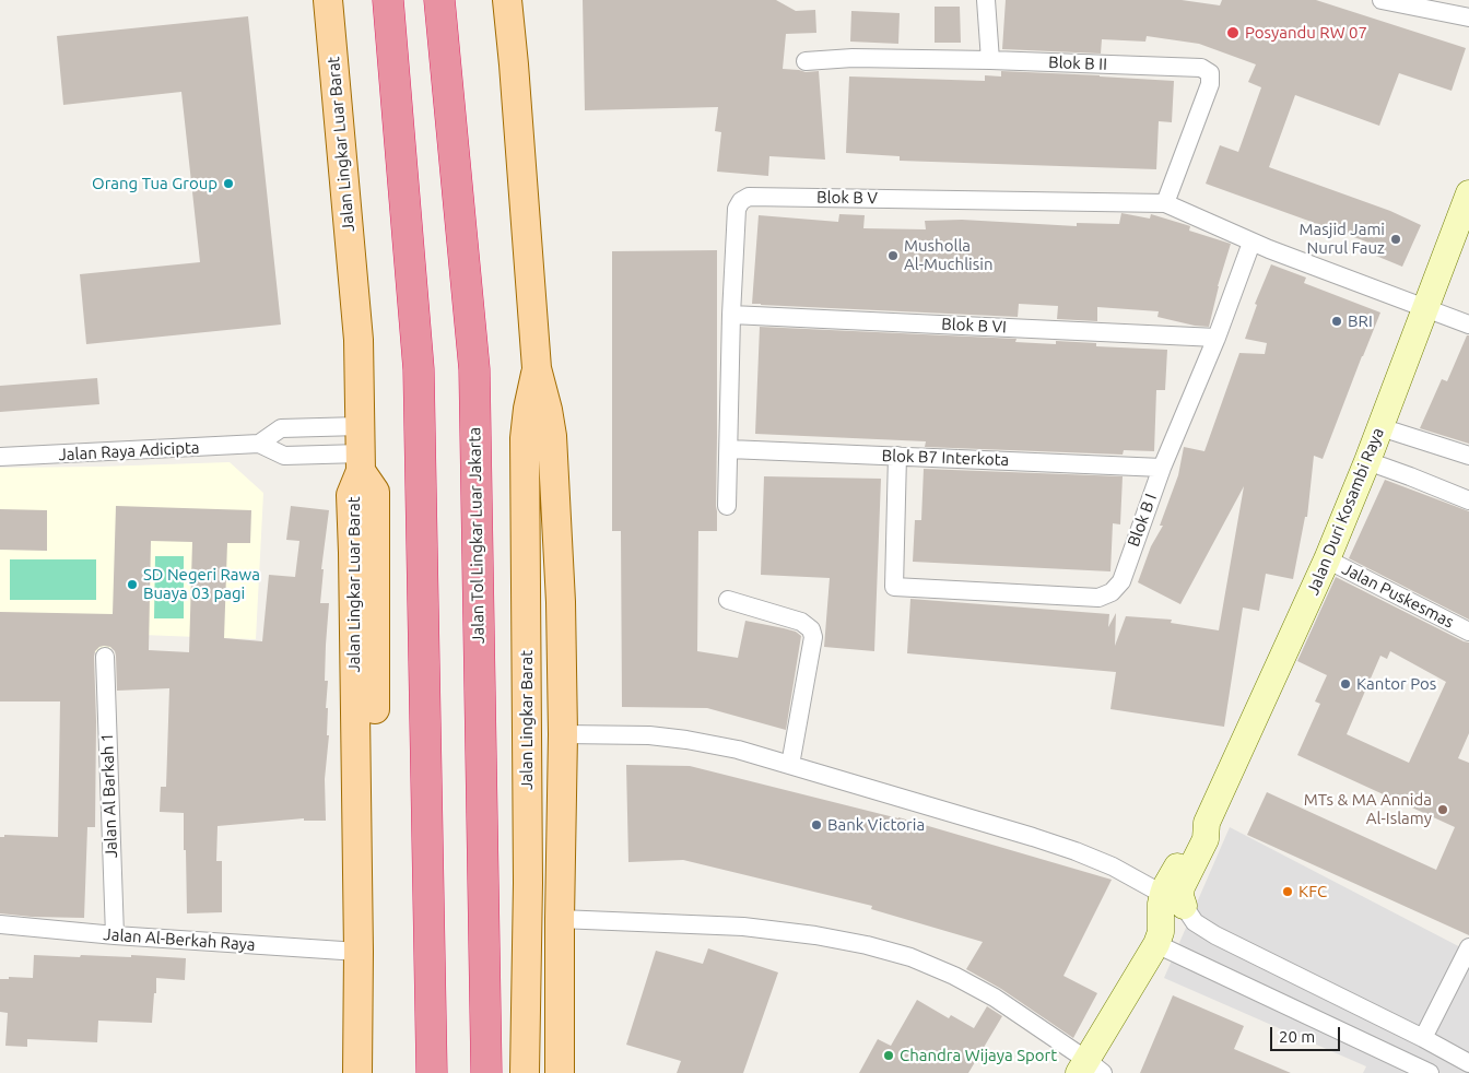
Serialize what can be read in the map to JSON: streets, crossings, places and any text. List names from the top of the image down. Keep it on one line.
{"streets":{"highway":["Jalan Tol Lingkar Luar Jakarta"],"main road":["Jalan Lingkar Luar Barat","Jalan Duri Kosambi Raya","Jalan Lingkar Barat"],"street":["Blok B II","Blok B V","Blok B VI","Jalan Raya Adicipta","Blok B7 Interkota","Blok B I","Jalan Puskesmas","Jalan Al Barkah 1","Jalan Al-Berkah Raya"]},"crossings":[["Blok B II","Blok B V"],["Jalan Lingkar Luar Barat","Jalan Raya Adicipta"],["Jalan Lingkar Luar Barat","Jalan Al-Berkah Raya"],["Blok B V","Blok B VI"],["Blok B V","Blok B7 Interkota"],["Blok B V","Jalan Duri Kosambi Raya"],["Blok B V","Blok B I"],["Blok B VI","Blok B I"],["Blok B7 Interkota","Blok B I"],["Jalan Duri Kosambi Raya","Jalan Puskesmas"],["Jalan Al Barkah 1","Jalan Al-Berkah Raya"]],"places":["Posyandu RW 07","Orang Tua Group","Masjid Jami Nurul Fauz","Musholla Al-Muchlisin","BRI","SD Negeri Rawa Buaya 03 pagi","Kantor Pos","MTs & MA Annida Al-Islamy","Bank Victoria","KFC","Chandra Wijaya Sport"],"scale_bar":"20 m"}
